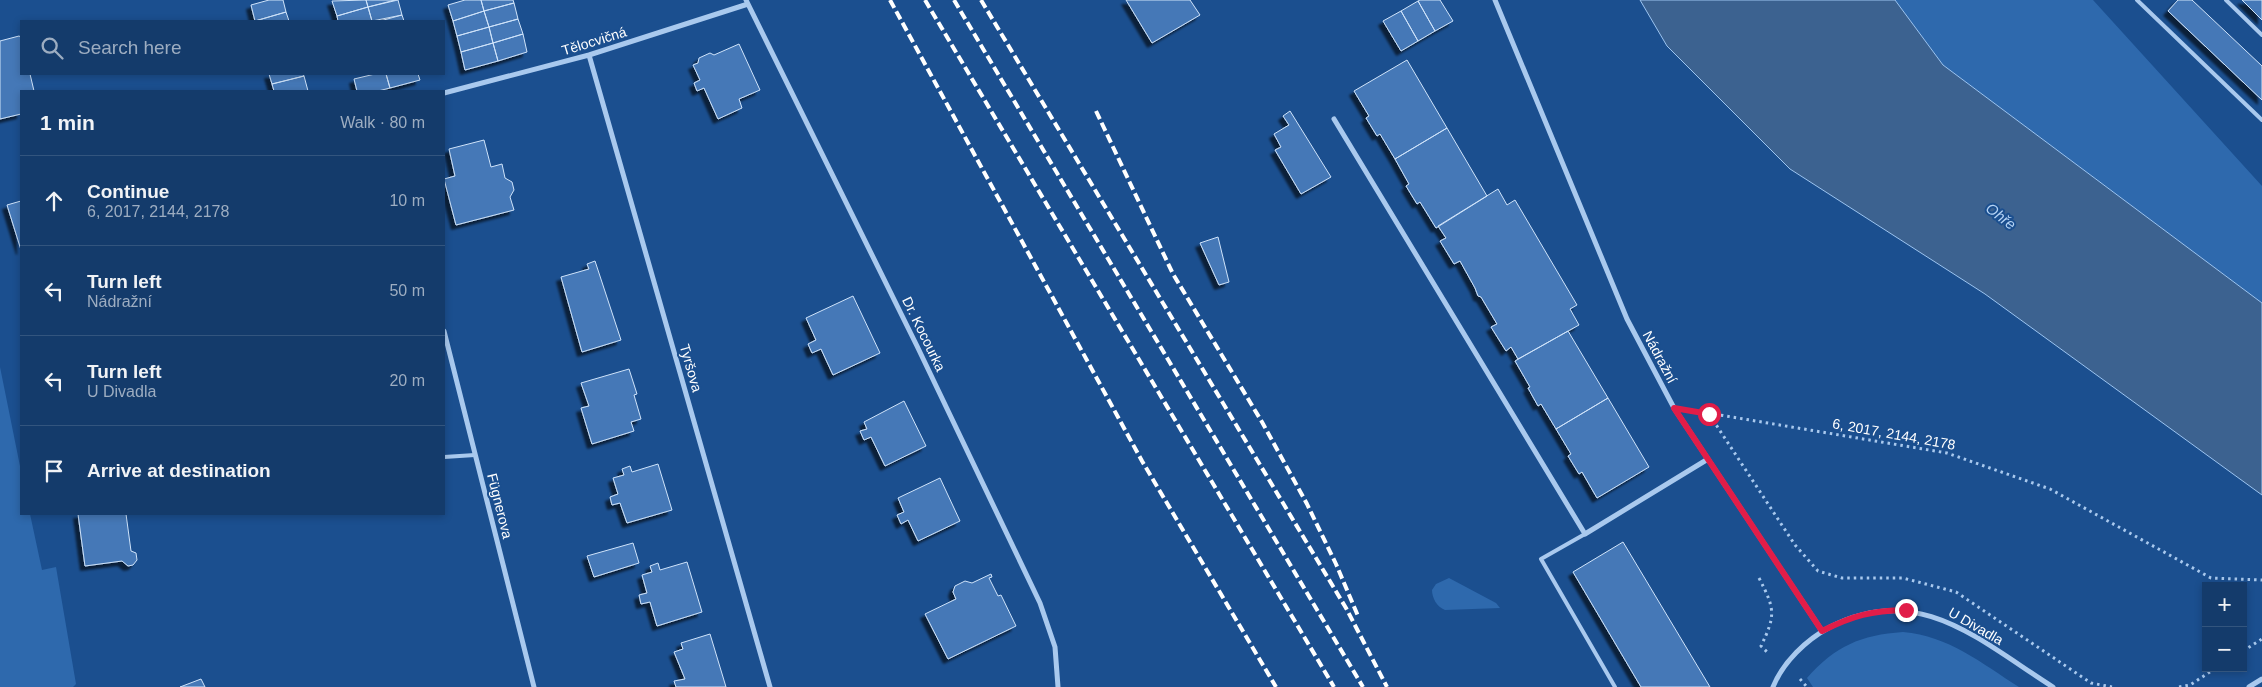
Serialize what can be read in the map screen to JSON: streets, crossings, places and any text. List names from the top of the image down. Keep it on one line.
{"streets":{"street":["Tělocvičná","Dr. Kocourka","Nádražní","Tyršova","Fügnerova","U Divadla"],"path":["6, 2017, 2144, 2178"]},"crossings":[["Tělocvičná","Dr. Kocourka"],["Tělocvičná","Tyršova"],["Nádražní","6, 2017, 2144, 2178"],["Nádražní","U Divadla"]],"water":["Ohře"],"page":{"search":"Search here","heading":["1 min","Walk · 80 m"],"list":[["Continue","6, 2017, 2144, 2178","10 m"],["Turn left","Nádražní","50 m"],["Turn left","U Divadla","20 m"],"Arrive at destination"],"map_buttons":["+","−"]}}
